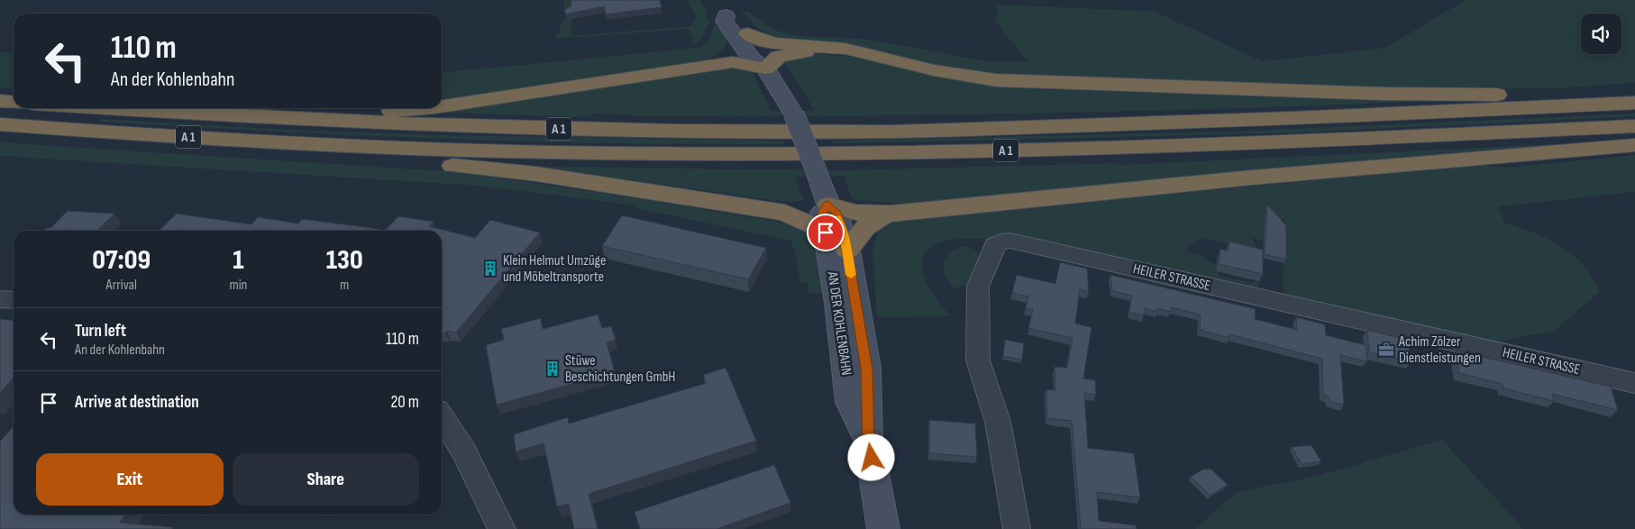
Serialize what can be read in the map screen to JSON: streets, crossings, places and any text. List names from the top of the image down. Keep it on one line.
{"streets":{"highway":["A 1"],"main road":["AN DER KOHLENBAHN"],"street":["HEILER STRASSE"]},"places":{"building":["Klein Helmut Umzüge und Möbeltransporte","Stüwe Beschichtungen GmbH"],"office":["Achim Zölzer Dienstleistungen"]},"page":{"turn":["110 m","An der Kohlenbahn"],"eta":["07:09","Arrival","1","min","130","m"],"list":[{"name":"Turn left","note":"An der Kohlenbahn","value":"110 m"},{"name":"Arrive at destination","value":"20 m"}],"buttons":["Exit","Share"]}}
